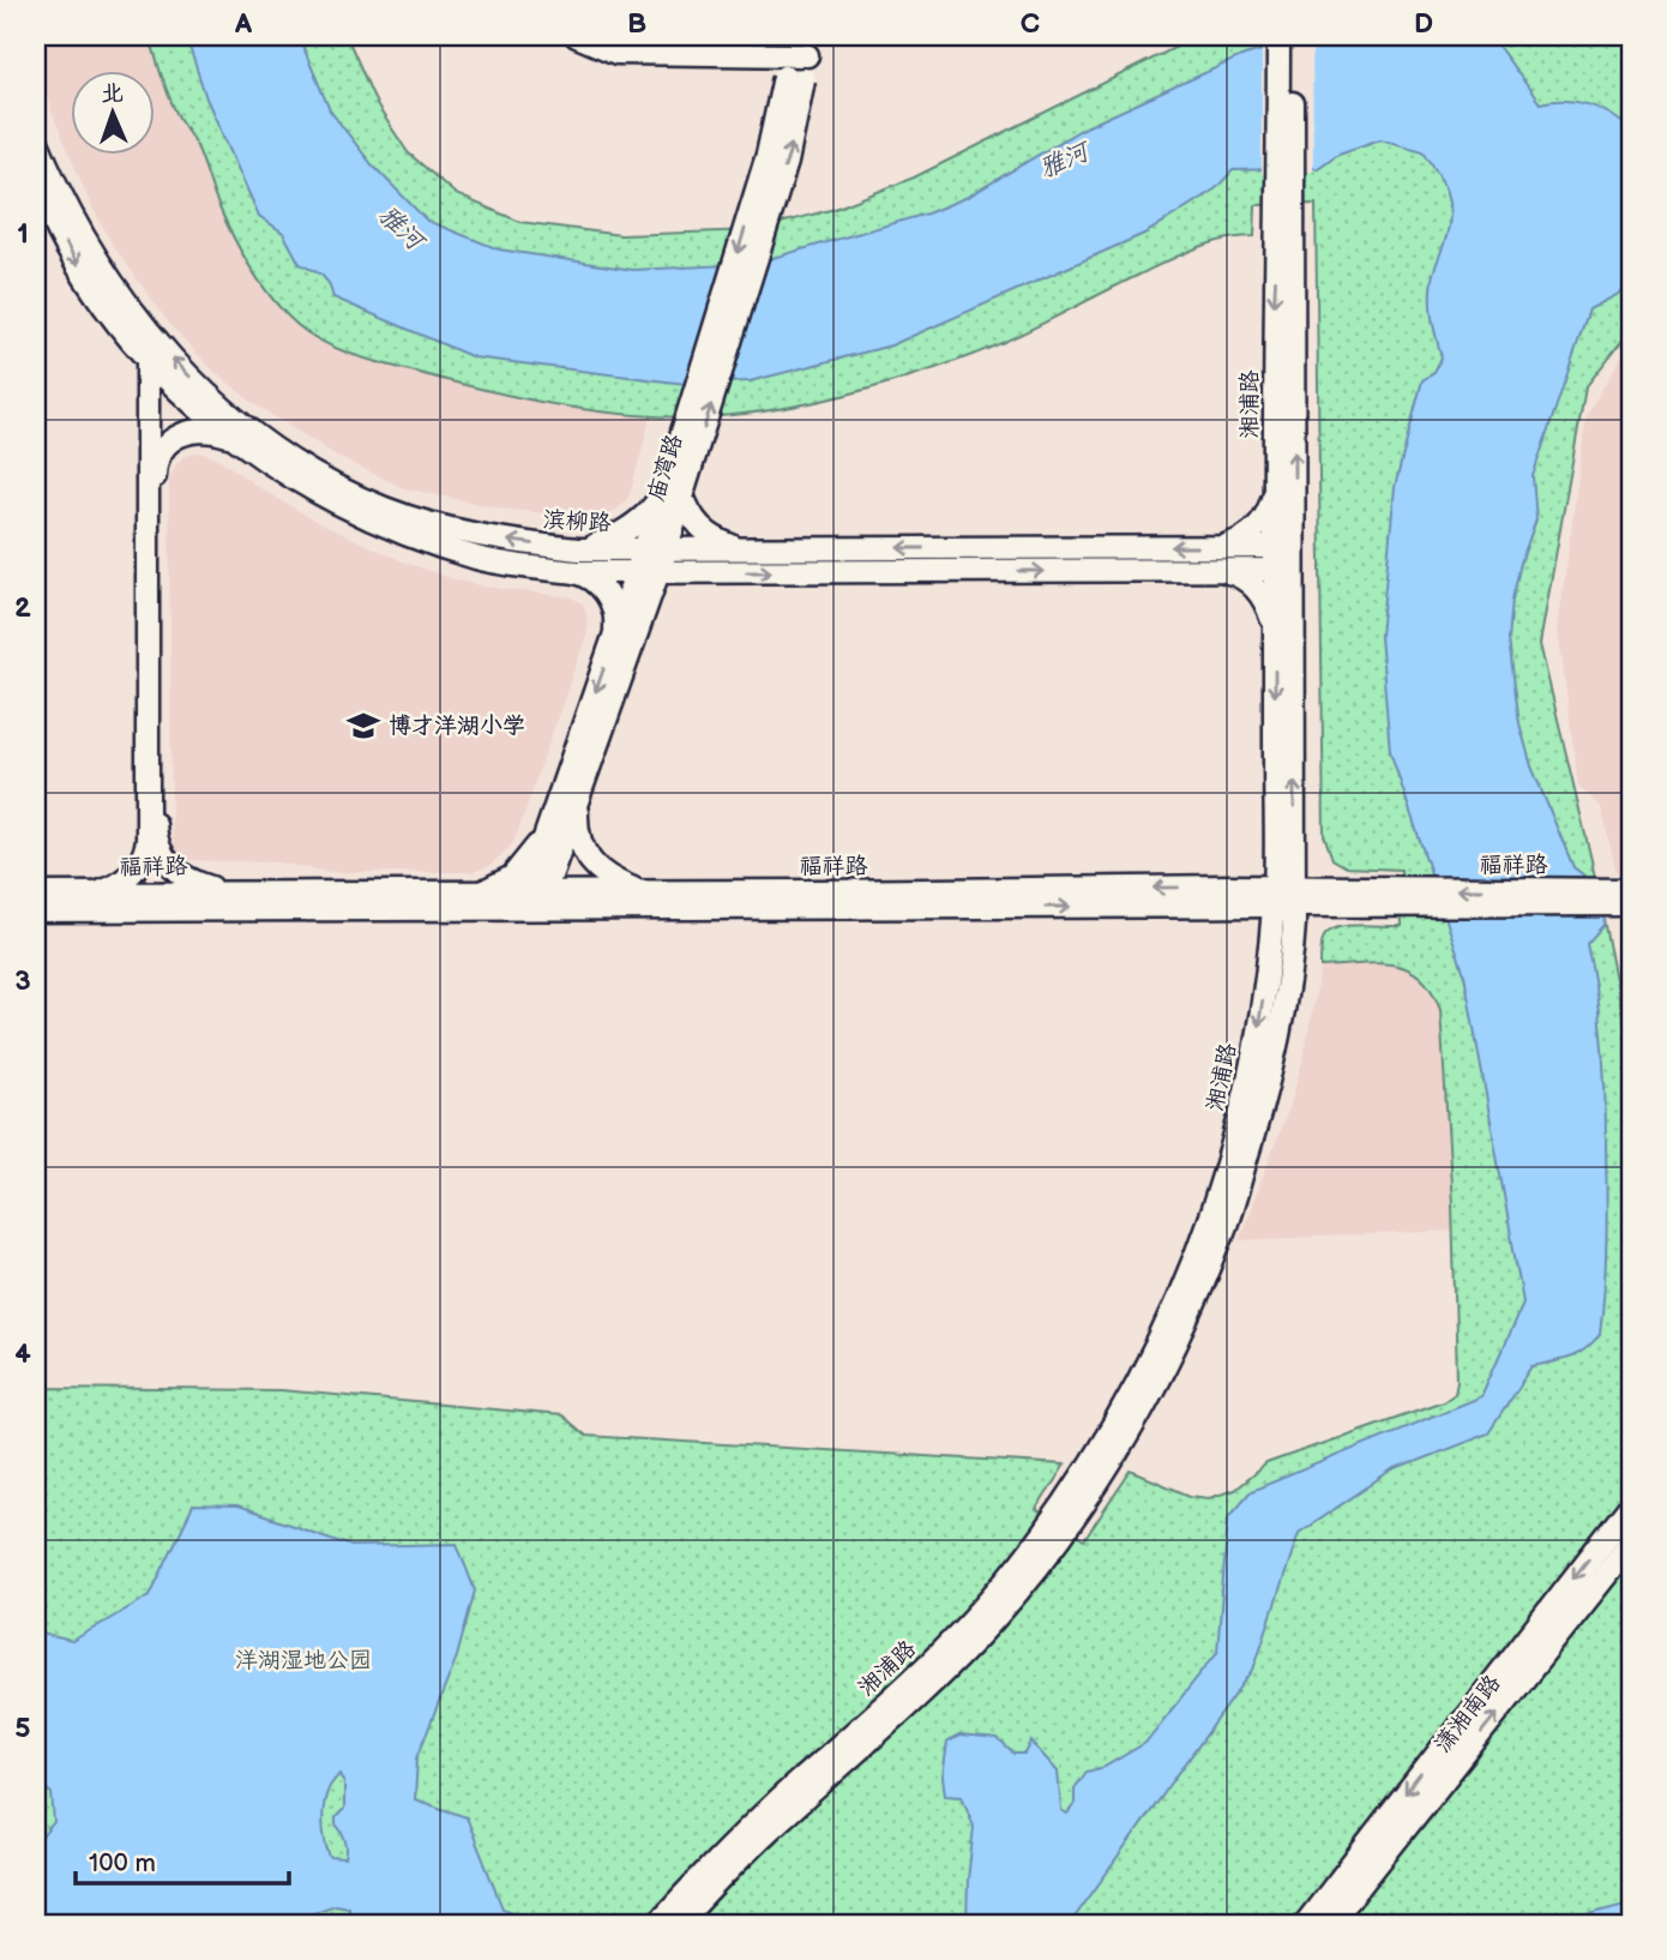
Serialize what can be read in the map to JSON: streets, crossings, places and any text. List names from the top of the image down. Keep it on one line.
{"streets":{"main road":["湘浦路","庙湾路","滨柳路","福祥路","潇湘南路"]},"crossings":[["湘浦路","滨柳路"],["湘浦路","福祥路"],["庙湾路","滨柳路"],["庙湾路","福祥路"]],"water":["雅河"],"parks":["洋湖湿地公园"],"places":{"school or university":["博才洋湖小学"]},"scale_bar":"100 m","north":"top","grid":{"columns":["A","B","C","D"],"rows":["1","2","3","4","5"]}}
